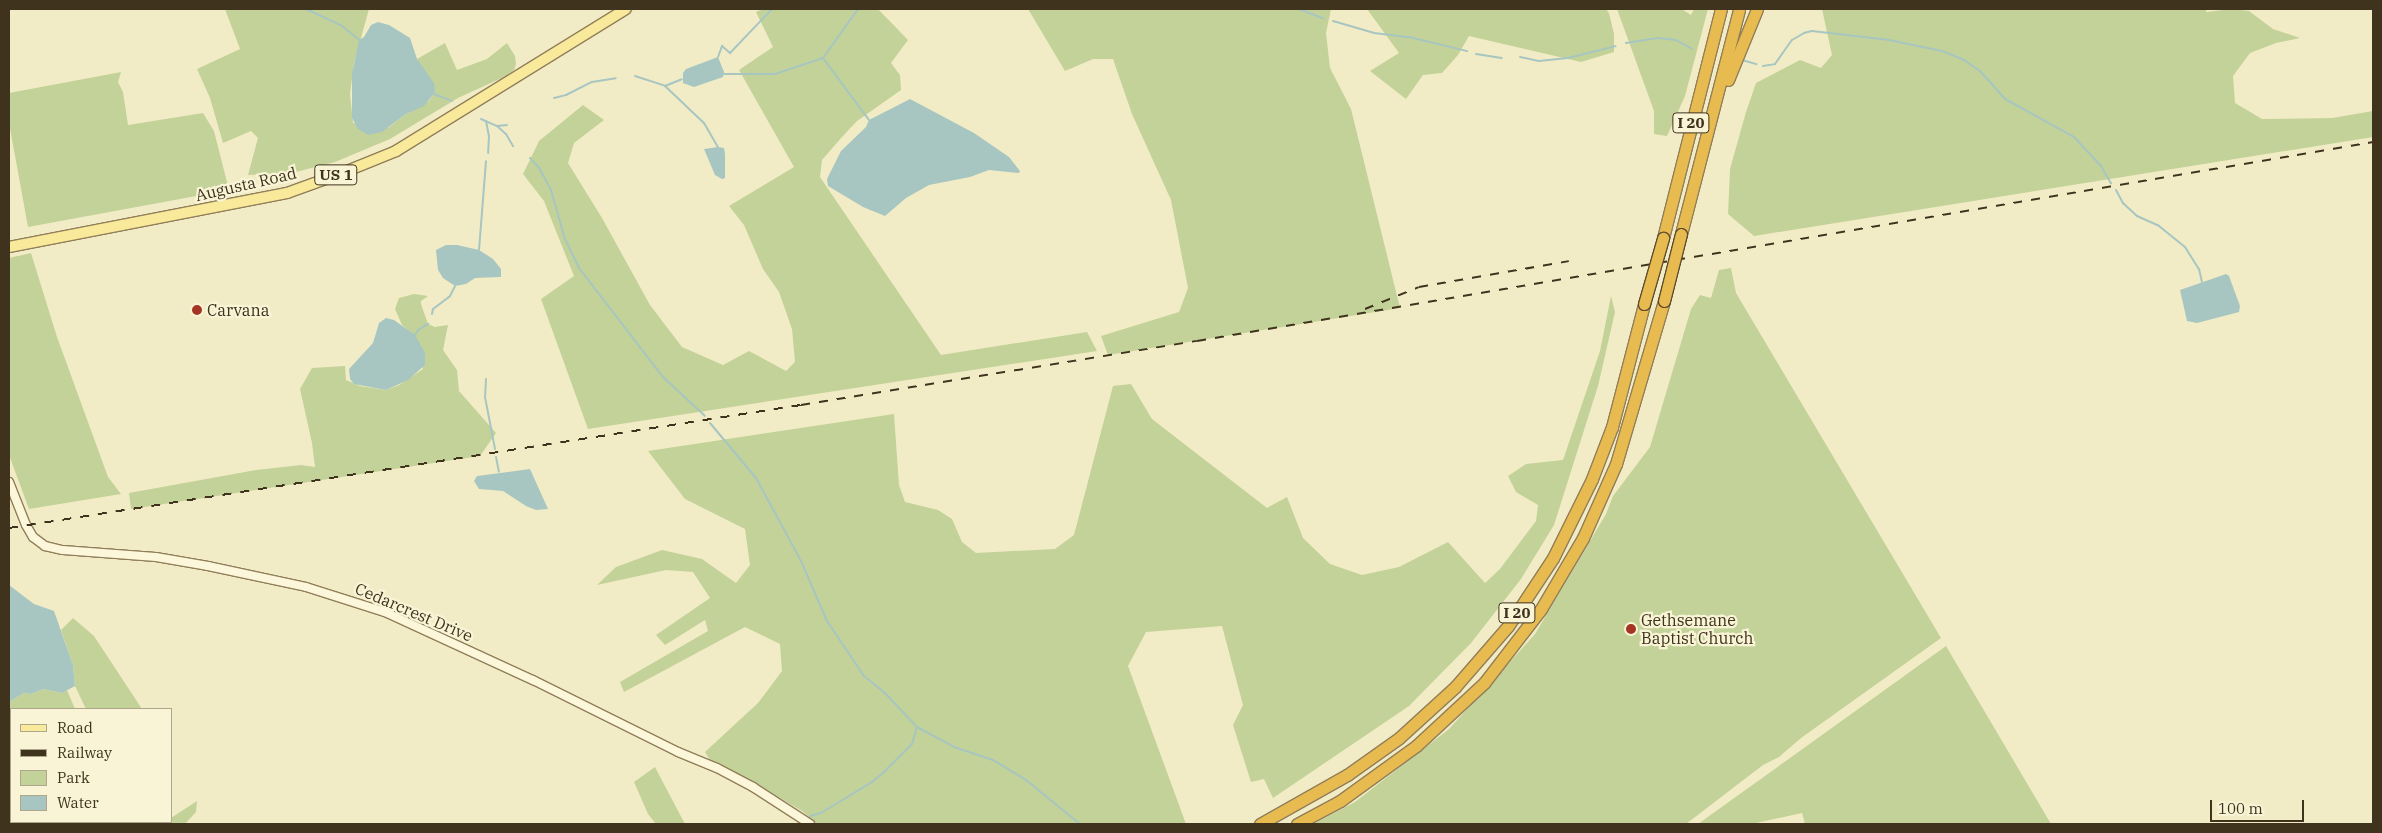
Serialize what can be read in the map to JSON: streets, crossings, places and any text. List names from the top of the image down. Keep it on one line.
{"streets":{"highway":["I 20"],"main road":["US 1","Augusta Road"],"street":["Cedarcrest Drive"]},"places":["Carvana","Gethsemane Baptist Church"],"legend":["Road","Railway","Park","Water"],"scale_bar":"100 m"}
